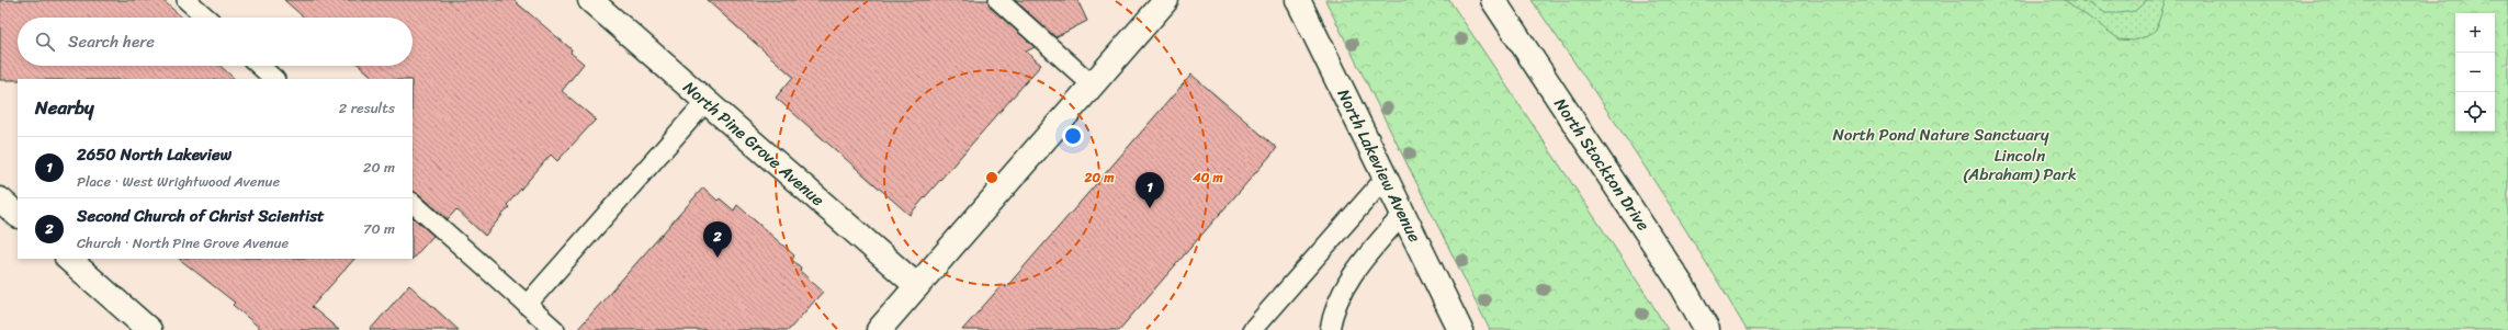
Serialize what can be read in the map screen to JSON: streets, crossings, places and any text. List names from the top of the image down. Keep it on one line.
{"streets":{"street":["North Pine Grove Avenue","North Stockton Drive","North Lakeview Avenue"]},"parks":["North Pond Nature Sanctuary","Lincoln (Abraham) Park"],"page":{"map_buttons":["+","−"],"search":"Search here","heading":["Nearby","2 results"],"list":[{"mark":"1","name":"2650 North Lakeview","note":"Place · West Wrightwood Avenue","value":"20 m"},{"mark":"2","name":"Second Church of Christ Scientist","note":"Church · North Pine Grove Avenue","value":"70 m"}],"pins":["1","2"]},"rings":["20 m","40 m"]}
